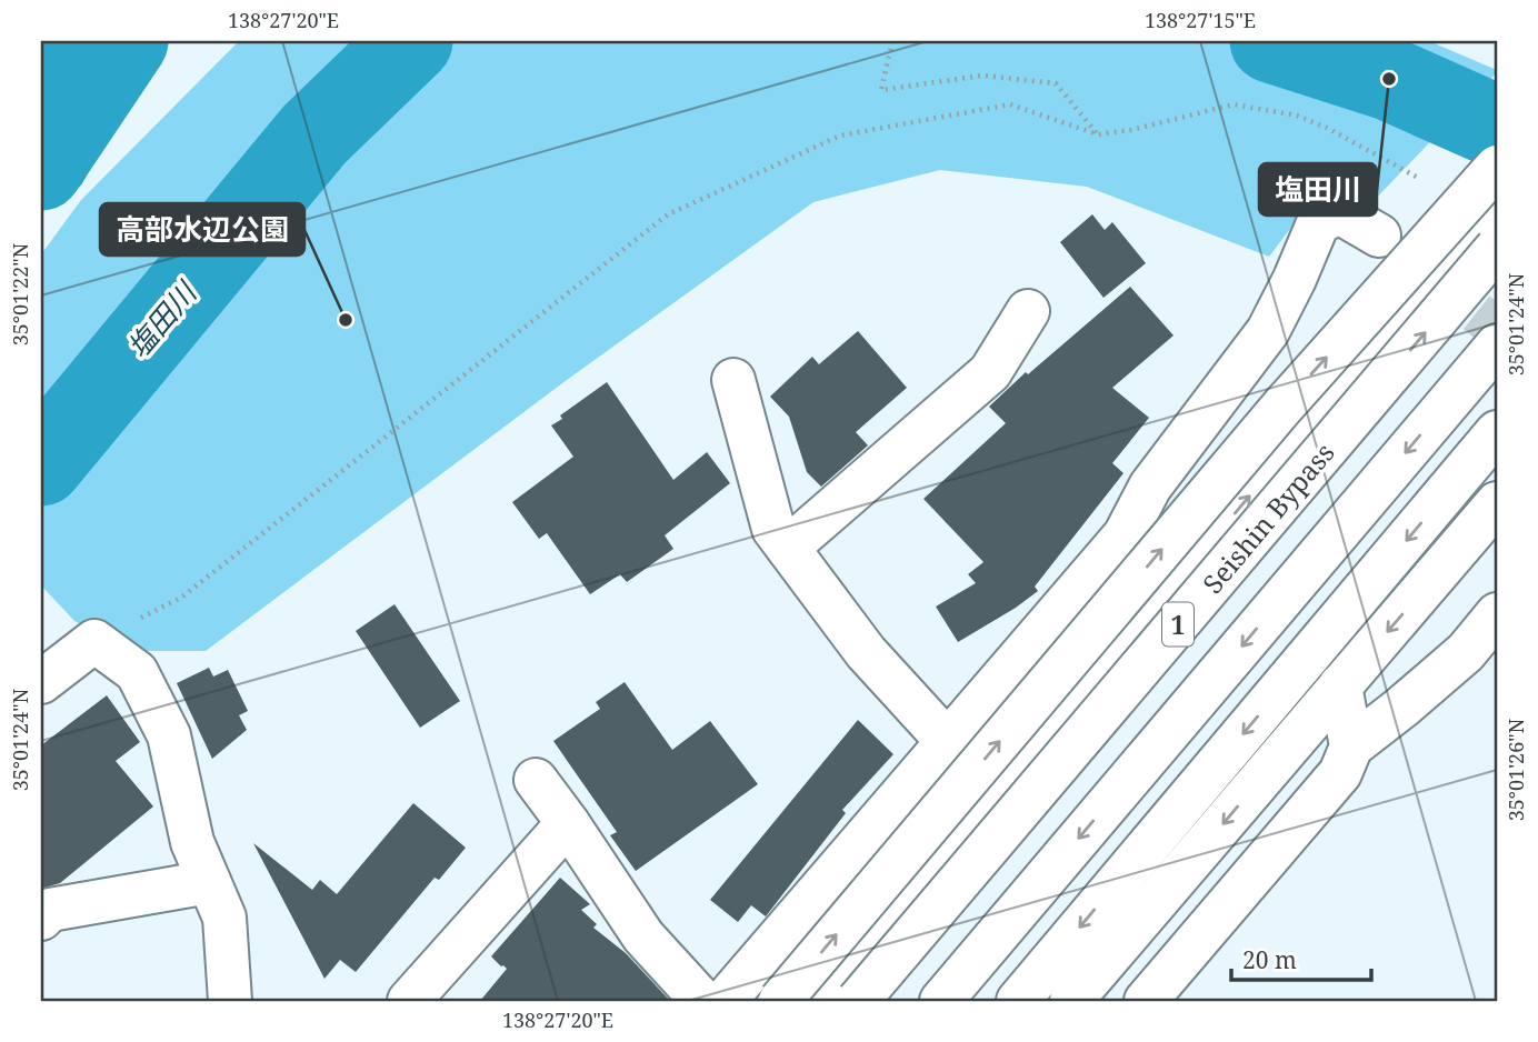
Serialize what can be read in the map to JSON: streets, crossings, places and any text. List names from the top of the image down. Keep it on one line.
{"streets":{"main road":["Seishin Bypass","1"]},"water":["塩田川"],"places":["塩田川","高部水辺公園"],"scale_bar":"20 m","coordinates":["138°27'20\"E","138°27'15\"E","35°01'22\"N","35°01'24\"N","35°01'26\"N"]}
